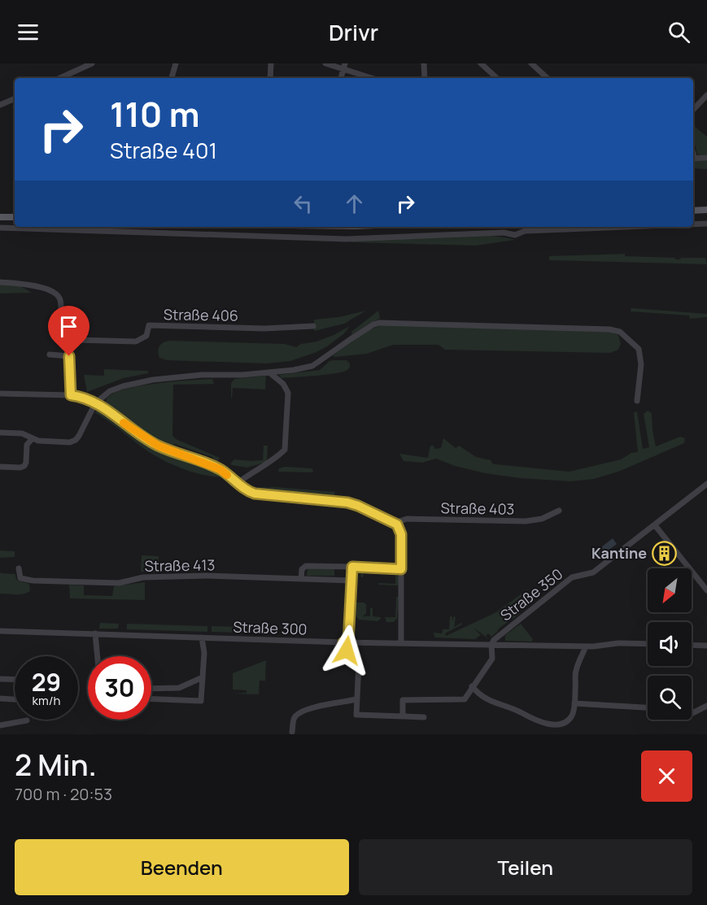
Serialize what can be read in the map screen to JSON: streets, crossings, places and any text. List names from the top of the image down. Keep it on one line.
{"streets":{"street":["Straße 406","Straße 403","Straße 413","Straße 350","Straße 300"]},"crossings":[["Straße 350","Straße 300"]],"places":{"building":["Kantine"]},"north":"bottom left","page":{"header":"Drivr","turn":["110 m","Straße 401"],"speed":"29 km/h","limit":"30","heading":["2 Min.","700 m · 20:53"],"buttons":["Beenden","Teilen"]}}
